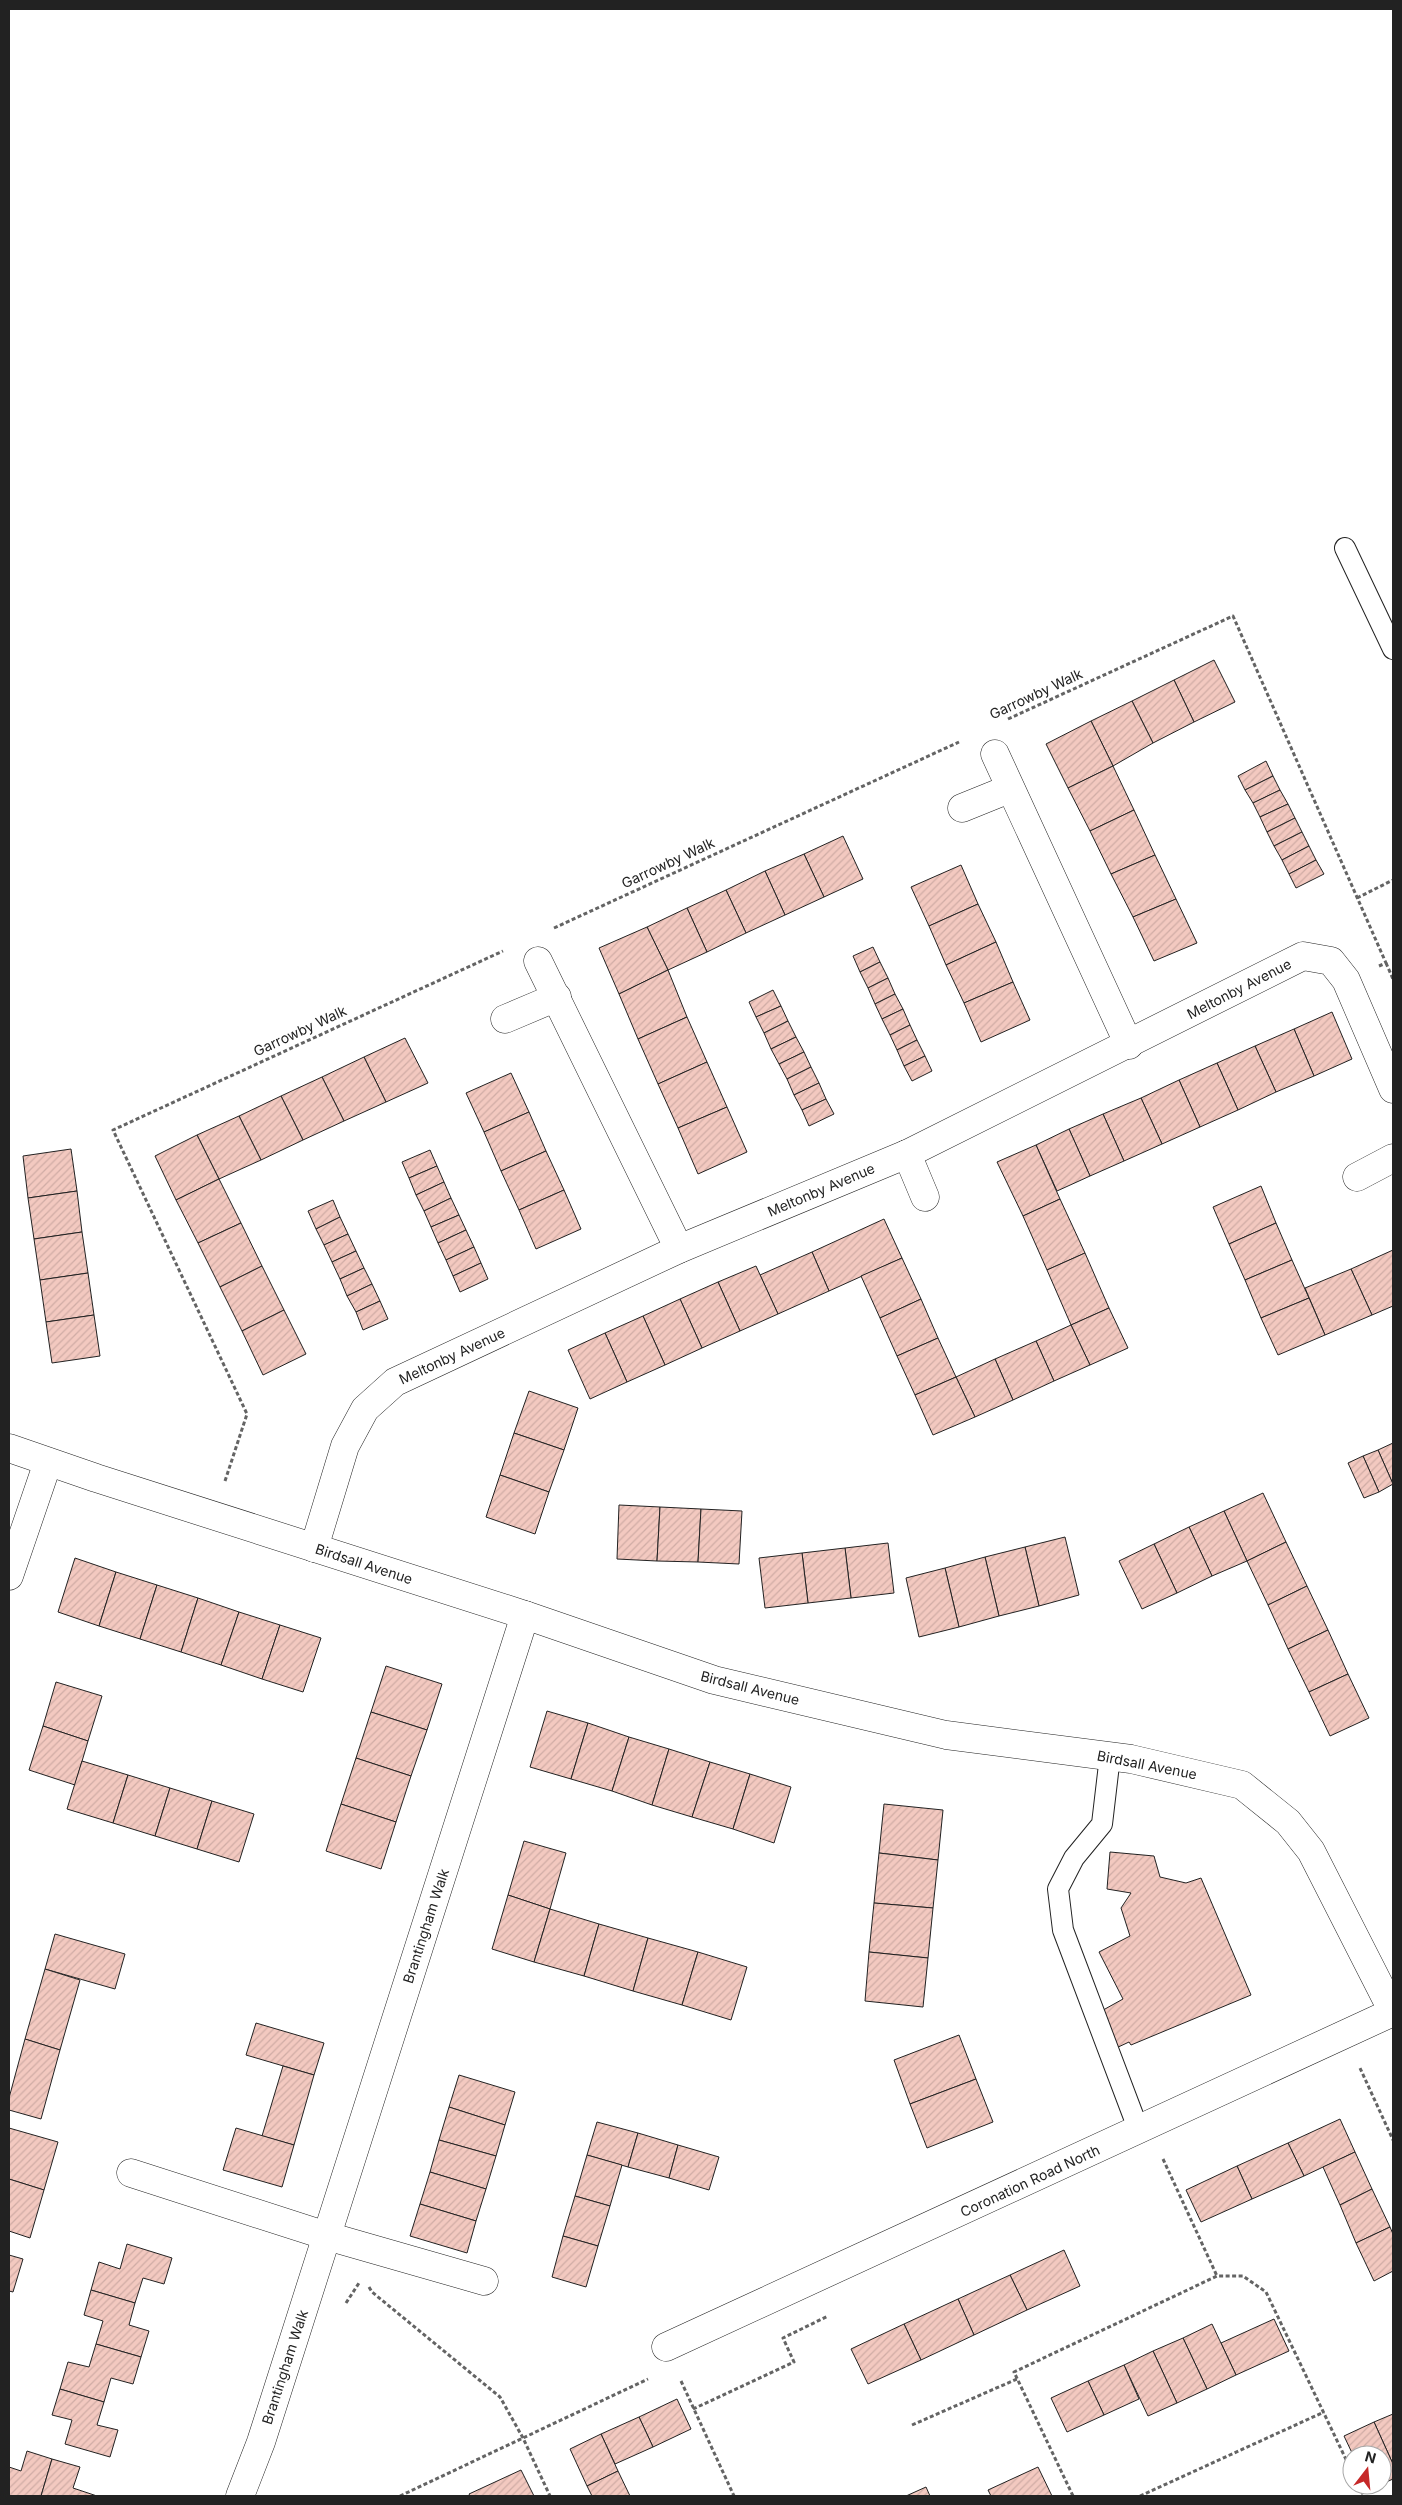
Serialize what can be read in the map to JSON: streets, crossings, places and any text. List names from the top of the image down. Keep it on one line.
{"streets":{"street":["Meltonby Avenue","Birdsall Avenue","Brantingham Walk","Coronation Road North"],"path":["Garrowby Walk"]},"crossings":[["Garrowby Walk","Birdsall Avenue"],["Meltonby Avenue","Birdsall Avenue"],["Birdsall Avenue","Brantingham Walk"],["Birdsall Avenue","Coronation Road North"]],"north":"top"}
